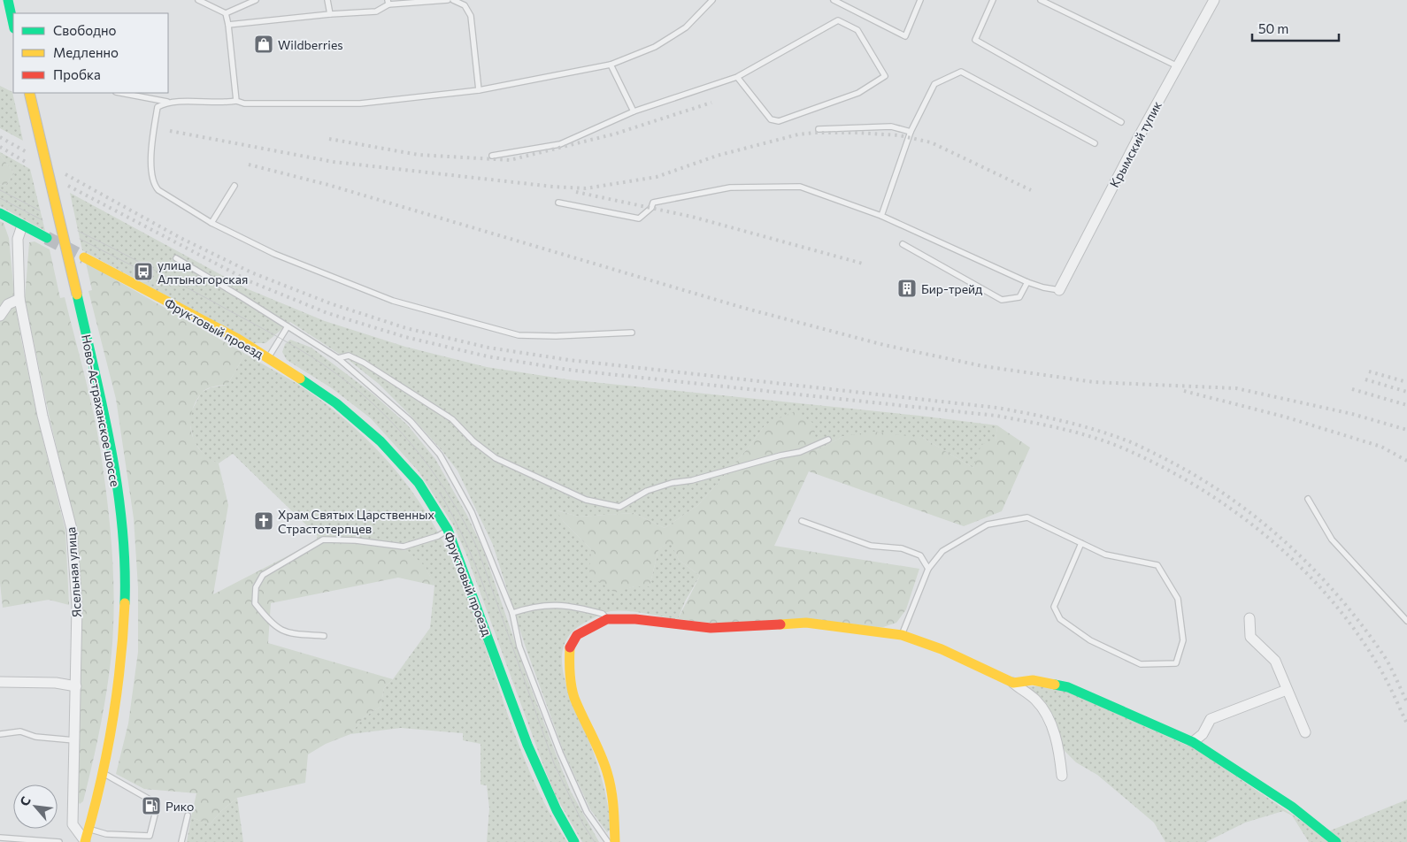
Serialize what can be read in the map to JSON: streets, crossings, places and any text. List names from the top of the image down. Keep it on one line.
{"streets":{"street":["Крымский тупик","Фруктовый проезд","Ново-Астраханское шоссе","Ясельная улица"]},"crossings":[["Ново-Астраханское шоссе","Ясельная улица"]],"places":{"shop":["Wildberries"],"bus stop":["улица Алтыногорская"],"building":["Бир-трейд"],"church":["Храм Святых Царственных Страстотерпцев"],"fuel station":["Рико"]},"legend":["Свободно","Медленно","Пробка"],"scale_bar":"50 m","north":"top left"}
